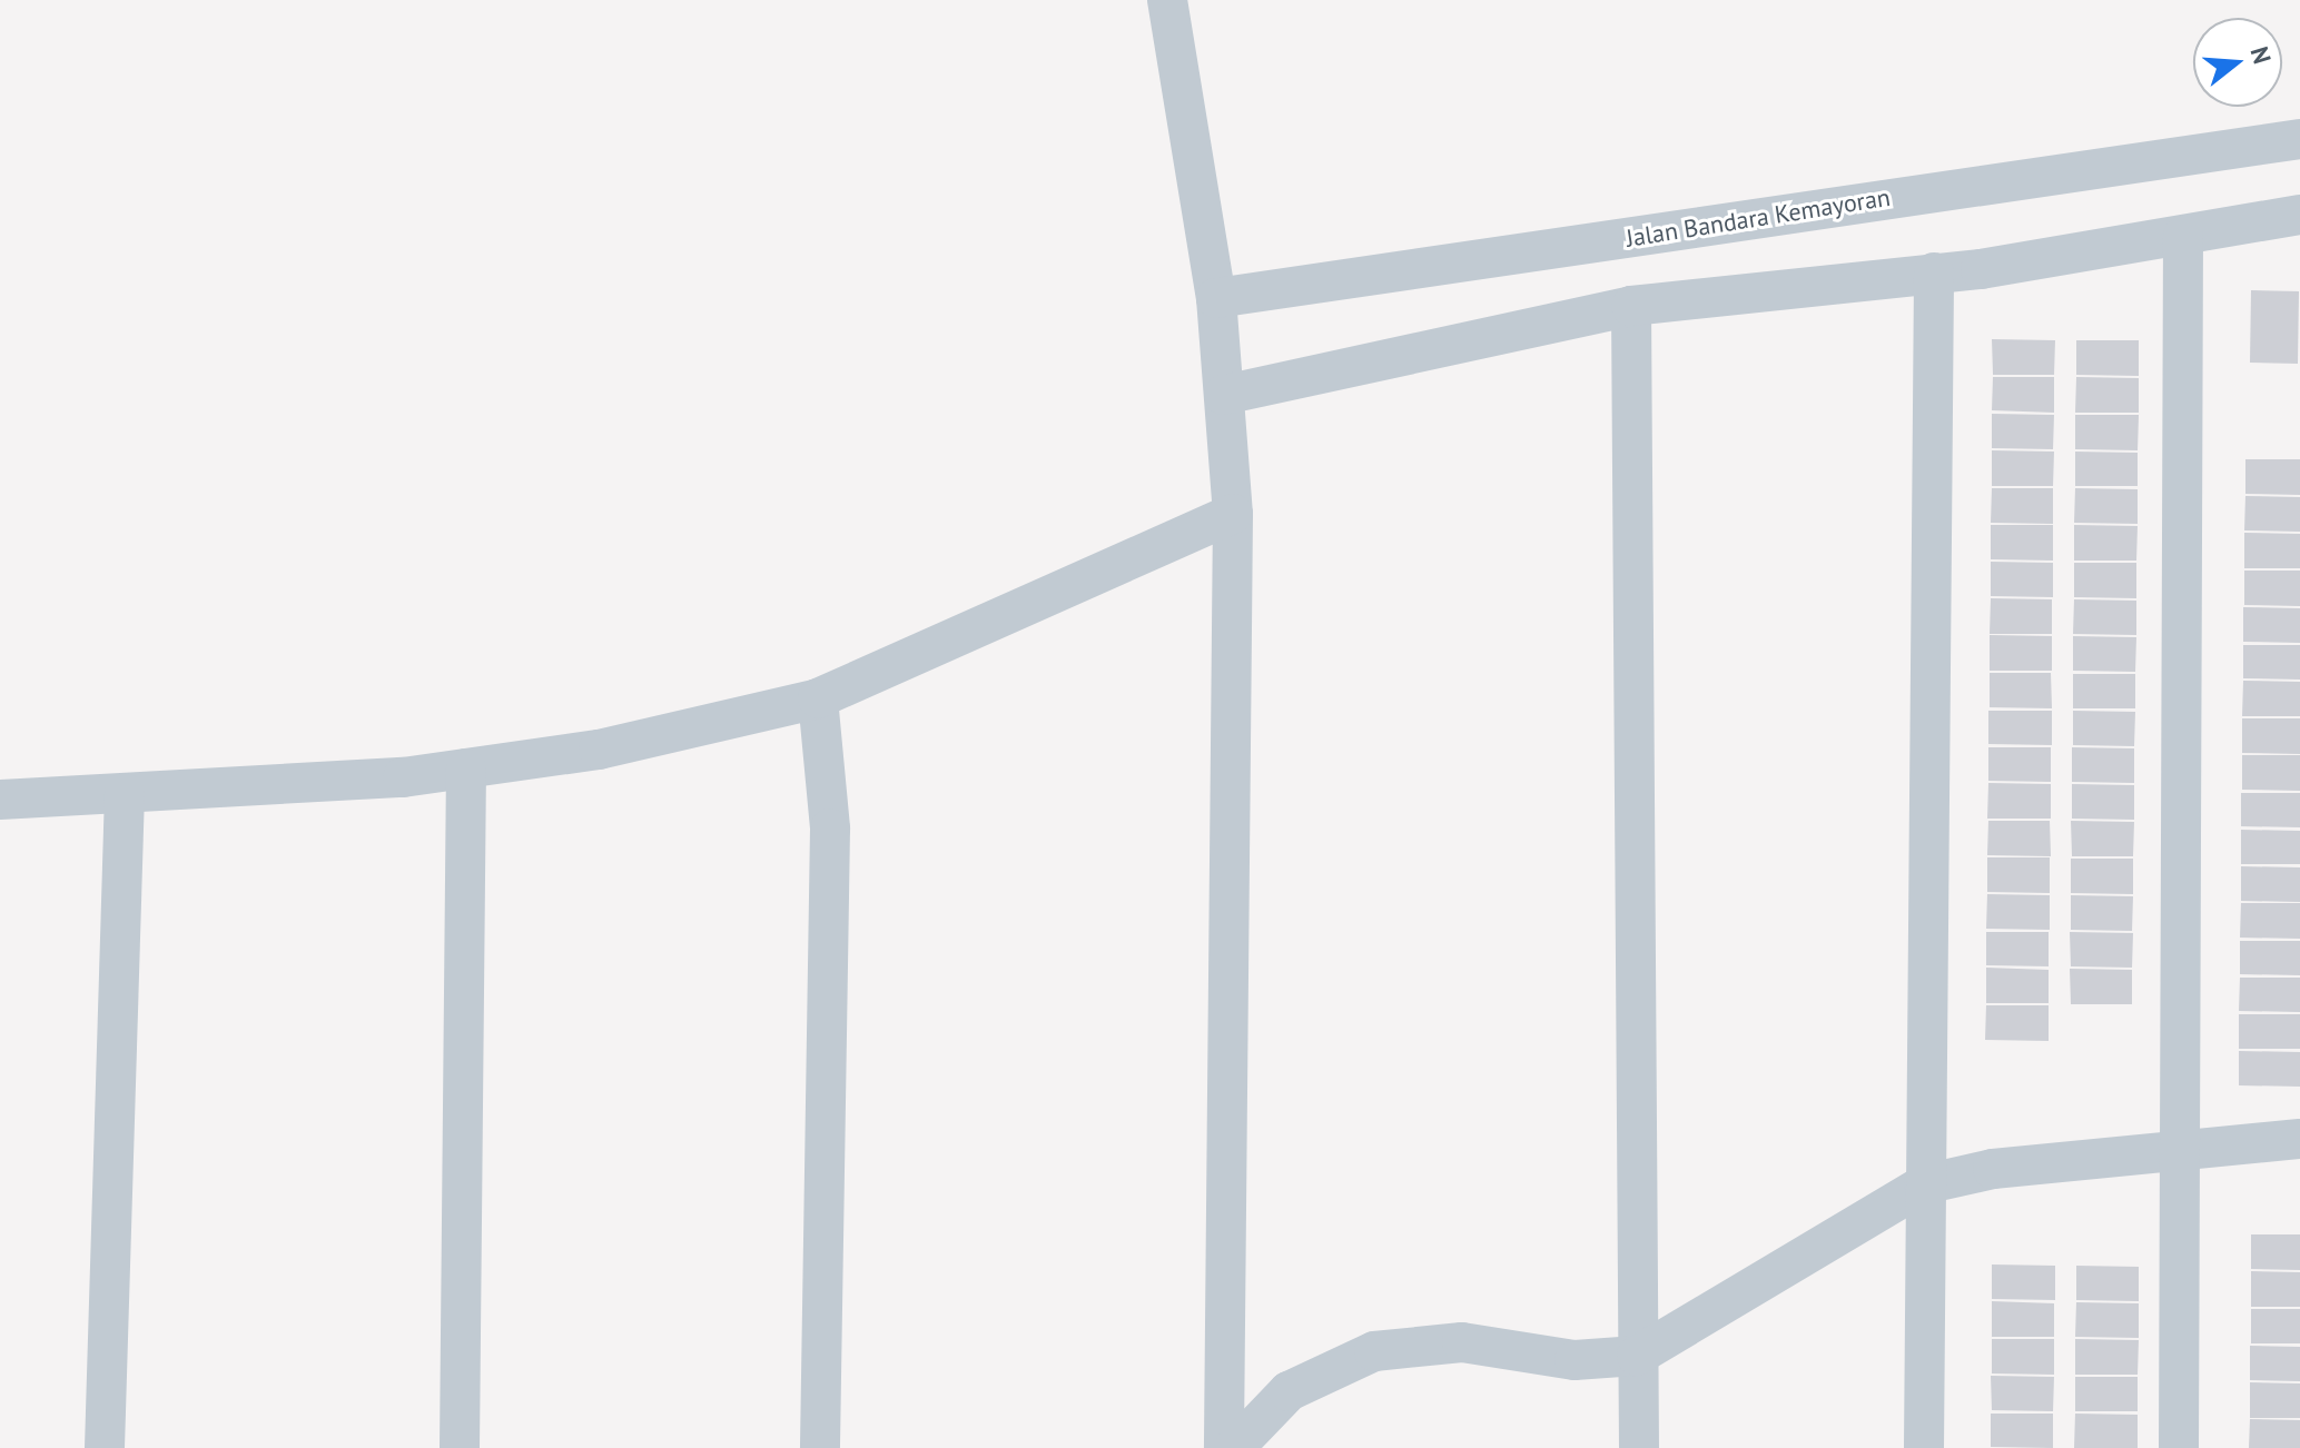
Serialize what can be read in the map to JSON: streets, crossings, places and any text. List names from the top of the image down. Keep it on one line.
{"streets":{"street":["Jalan Bandara Kemayoran"]},"north":"right"}
